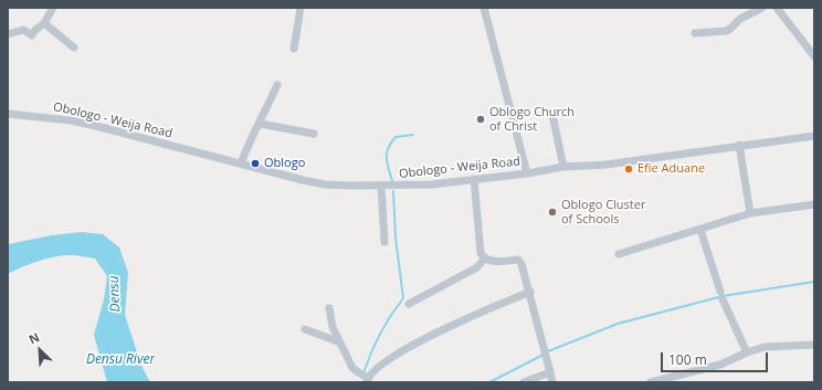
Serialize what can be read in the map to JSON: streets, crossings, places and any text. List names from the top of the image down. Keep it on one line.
{"streets":{"street":["Obologo - Weija Road"]},"water":["Densu","Densu River"],"places":["Oblogo Church of Christ","Oblogo","Efie Aduane","Oblogo Cluster of Schools"],"scale_bar":"100 m","north":"top left"}
